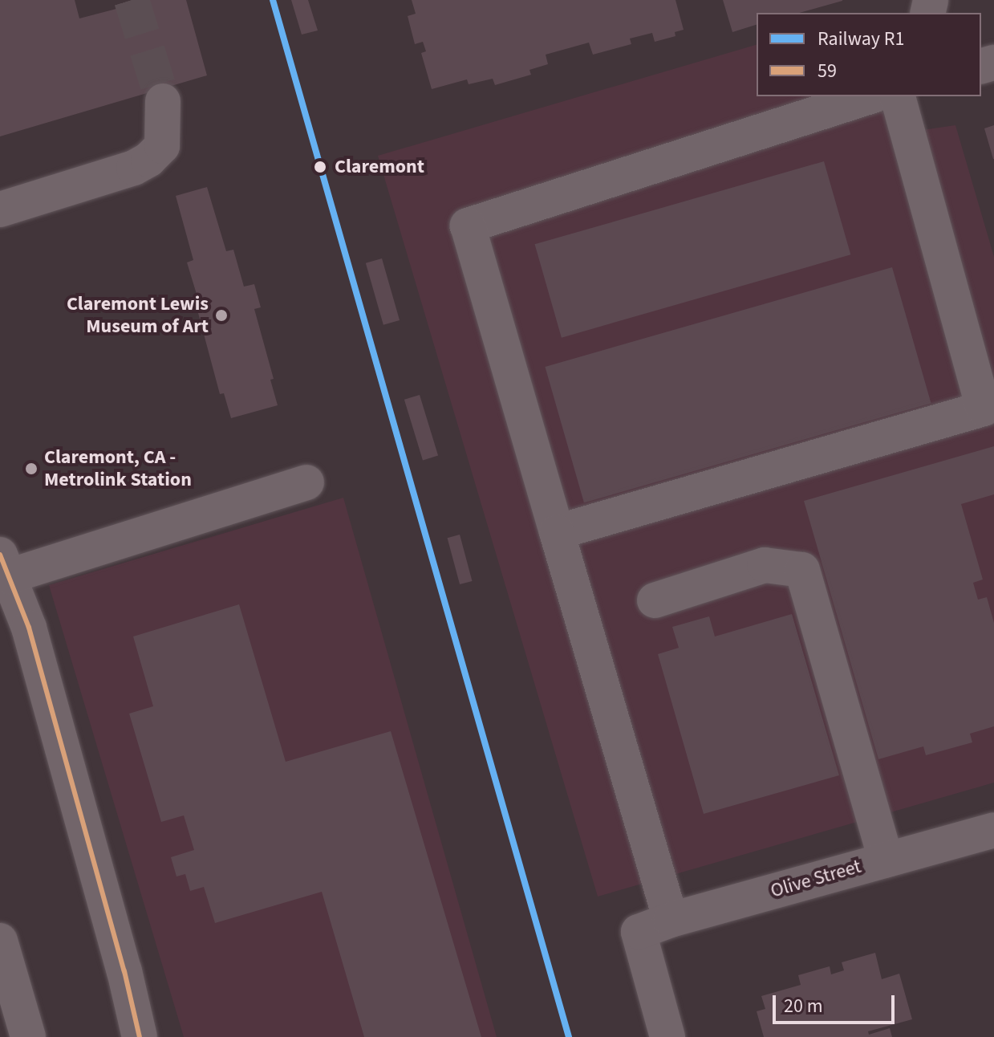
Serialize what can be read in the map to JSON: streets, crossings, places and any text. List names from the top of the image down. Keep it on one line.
{"streets":{"street":["Olive Street"]},"places":["Claremont","Claremont Lewis Museum of Art","Claremont, CA - Metrolink Station"],"lines":["rail line R1","transit line 59"],"legend":["Railway R1","59"],"scale_bar":"20 m"}
